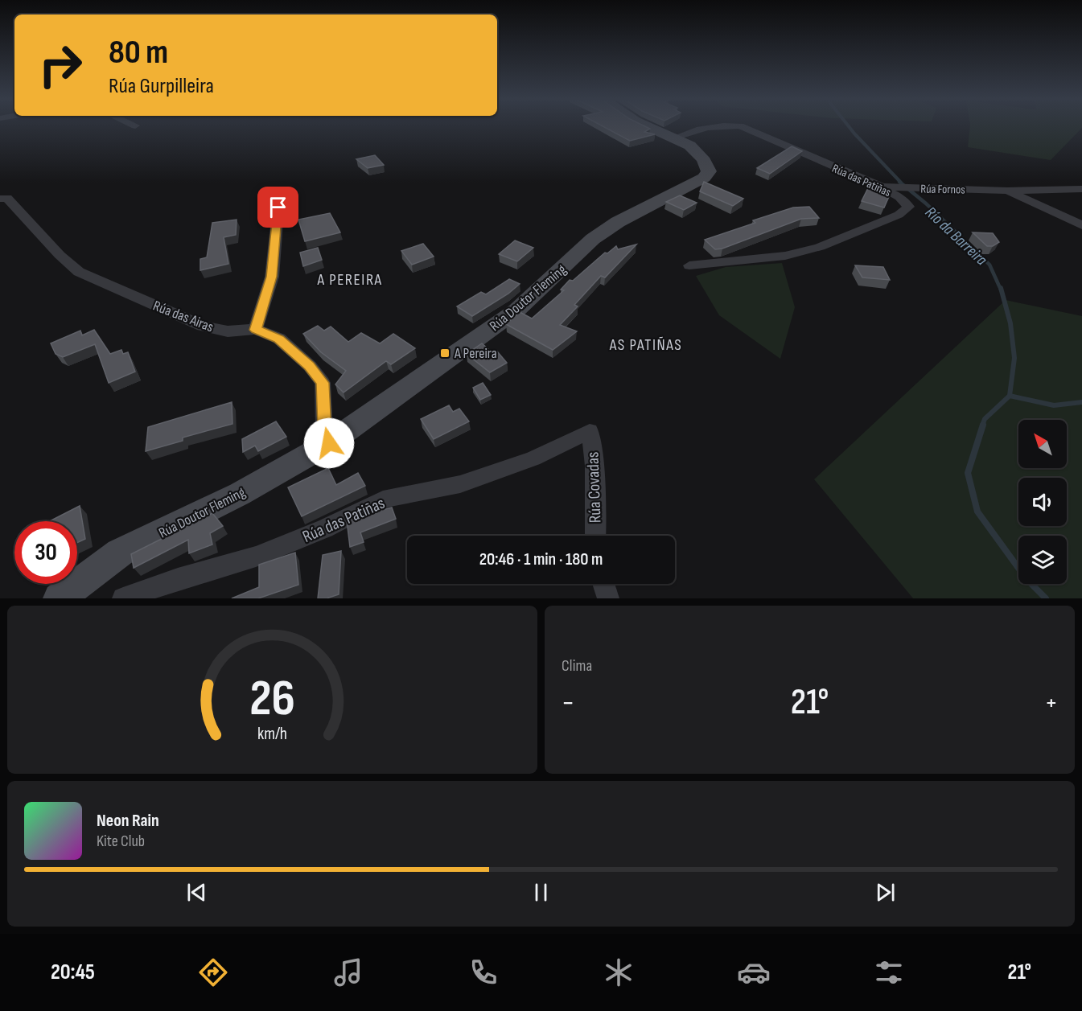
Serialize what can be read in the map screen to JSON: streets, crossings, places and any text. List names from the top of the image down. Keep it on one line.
{"streets":{"main road":["Rúa Doutor Fleming"],"street":["Rúa das Patiñas","Rúa Fornos","Rúa das Airas","Rúa Covadas"]},"crossings":[["Rúa das Patiñas","Rúa Fornos"],["Rúa das Patiñas","Rúa Doutor Fleming"],["Rúa das Patiñas","Rúa Covadas"],["Rúa Doutor Fleming","Rúa das Airas"]],"districts":["A PEREIRA","AS PATIÑAS"],"water":["Río da Barreira"],"places":{"transit":["A Pereira"]},"north":"top left","page":{"turn":["80 m","Rúa Gurpilleira"],"limit":"30","trip":"20:46 · 1 min · 180 m","tile":"Clima","heat":["−","21°","+"],"song":["Neon Rain","Kite Club"],"tabs":["20:45","21°"],"gauge":["26","km/h"]}}
